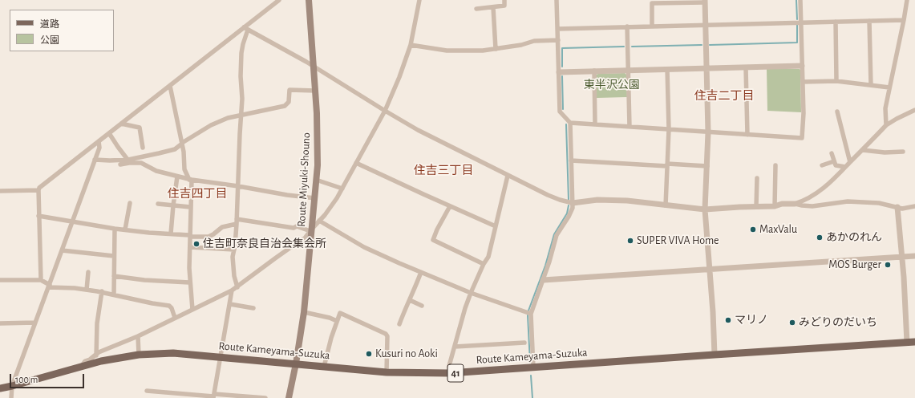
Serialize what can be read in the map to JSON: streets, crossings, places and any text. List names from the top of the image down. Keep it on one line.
{"streets":{"main road":["Route Miyuki-Shouno","Route Kameyama-Suzuka","41"]},"crossings":[["Route Miyuki-Shouno","Route Kameyama-Suzuka"]],"districts":["住吉二丁目","住吉三丁目","住吉四丁目"],"parks":["東半沢公園"],"places":["MaxValu","あかのれん","SUPER VIVA Home","住吉町奈良自治会集会所","MOS Burger","マリノ","みどりのだいち","Kusuri no Aoki"],"legend":["道路","公園"],"scale_bar":"100 m"}
